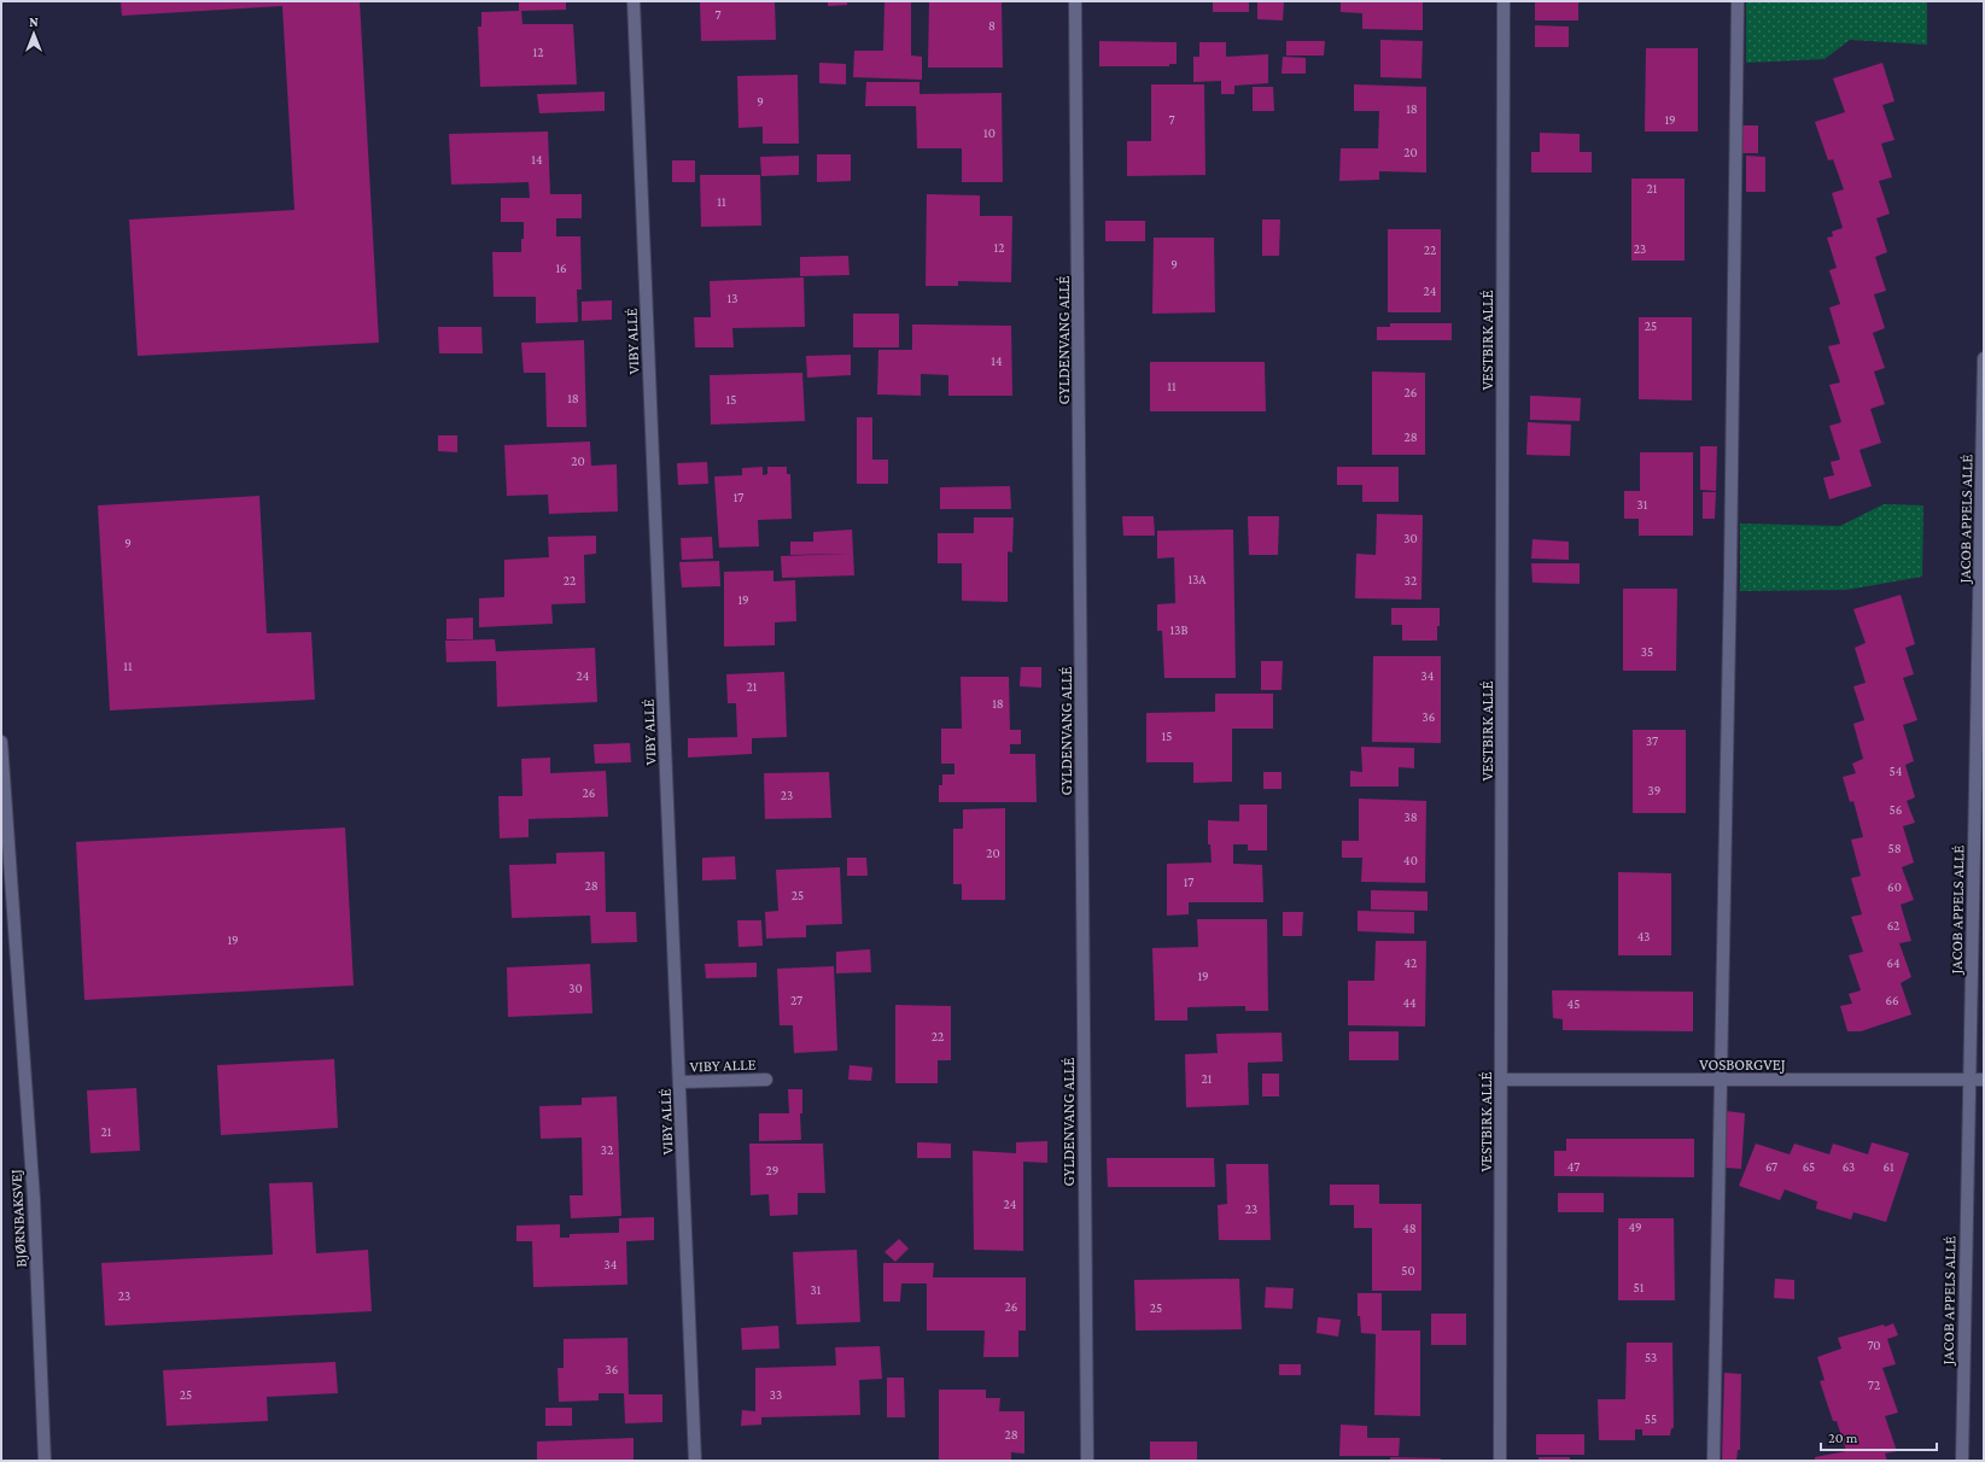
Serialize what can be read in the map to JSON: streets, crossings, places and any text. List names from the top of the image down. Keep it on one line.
{"streets":{"street":["GYLDENVANG ALLÉ","VESTBIRK ALLÉ","VIBY ALLÉ","JACOB APPELS ALLÉ","VOSBORGVEJ","VIBY ALLE","BJØRNBAKSVEJ"]},"crossings":[["VESTBIRK ALLÉ","VOSBORGVEJ"],["VIBY ALLÉ","VIBY ALLE"],["JACOB APPELS ALLÉ","VOSBORGVEJ"]],"house_numbers":["7","8","12","9","18","7","19","10","20","14","21","11","12","23","22","9","16","24","13","25","14","11","26","18","15","28","20","17","31","30","9","13A","22","32","19","13B","35","11","24","34","21","18","36","15","37","54","39","26","23","56","38","58","20","40","17","28","60","25","62","43","19","42","64","19","30","27","66","44","45","22","21","21","32","47","67","65","63","61","29","24","23","49","48","34","50","51","31","23","26","25","70","53","36","72","25","33","55","28"],"scale_bar":"20 m","north":"top"}
